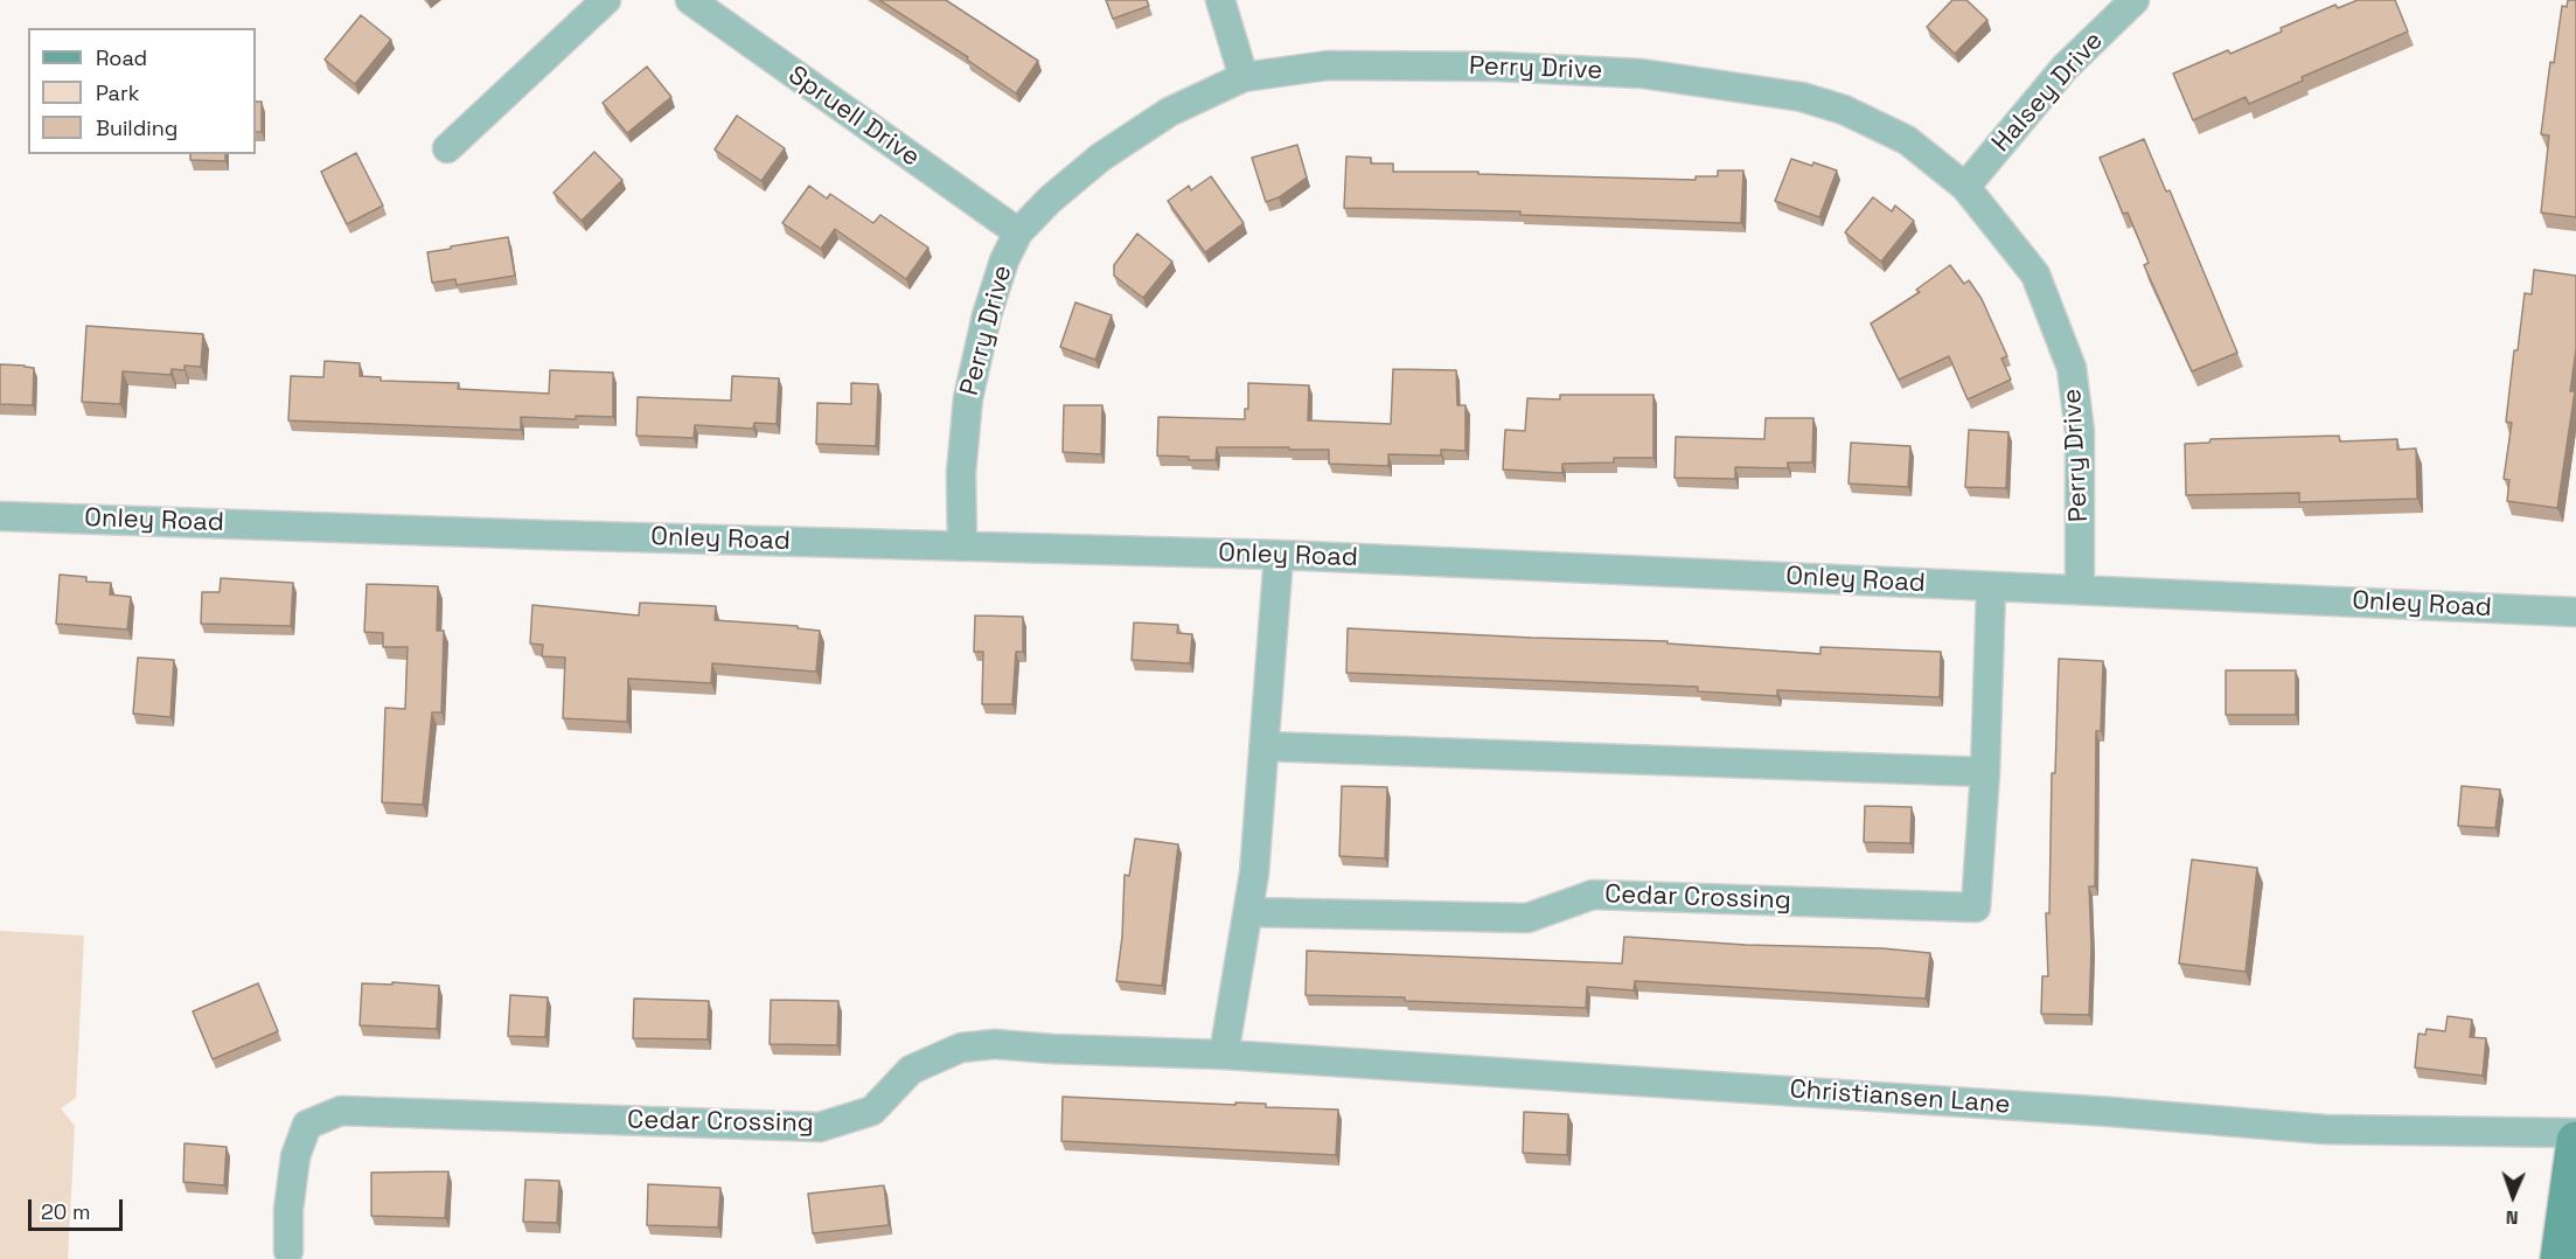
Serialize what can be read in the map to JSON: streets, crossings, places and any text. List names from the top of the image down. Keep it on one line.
{"streets":{"street":["Perry Drive","Halsey Drive","Spruell Drive","Onley Road","Cedar Crossing","Christiansen Lane"]},"crossings":[["Perry Drive","Halsey Drive"],["Perry Drive","Spruell Drive"],["Perry Drive","Onley Road"],["Onley Road","Cedar Crossing"],["Cedar Crossing","Christiansen Lane"]],"legend":["Road","Park","Building"],"scale_bar":"20 m","north":"bottom"}
